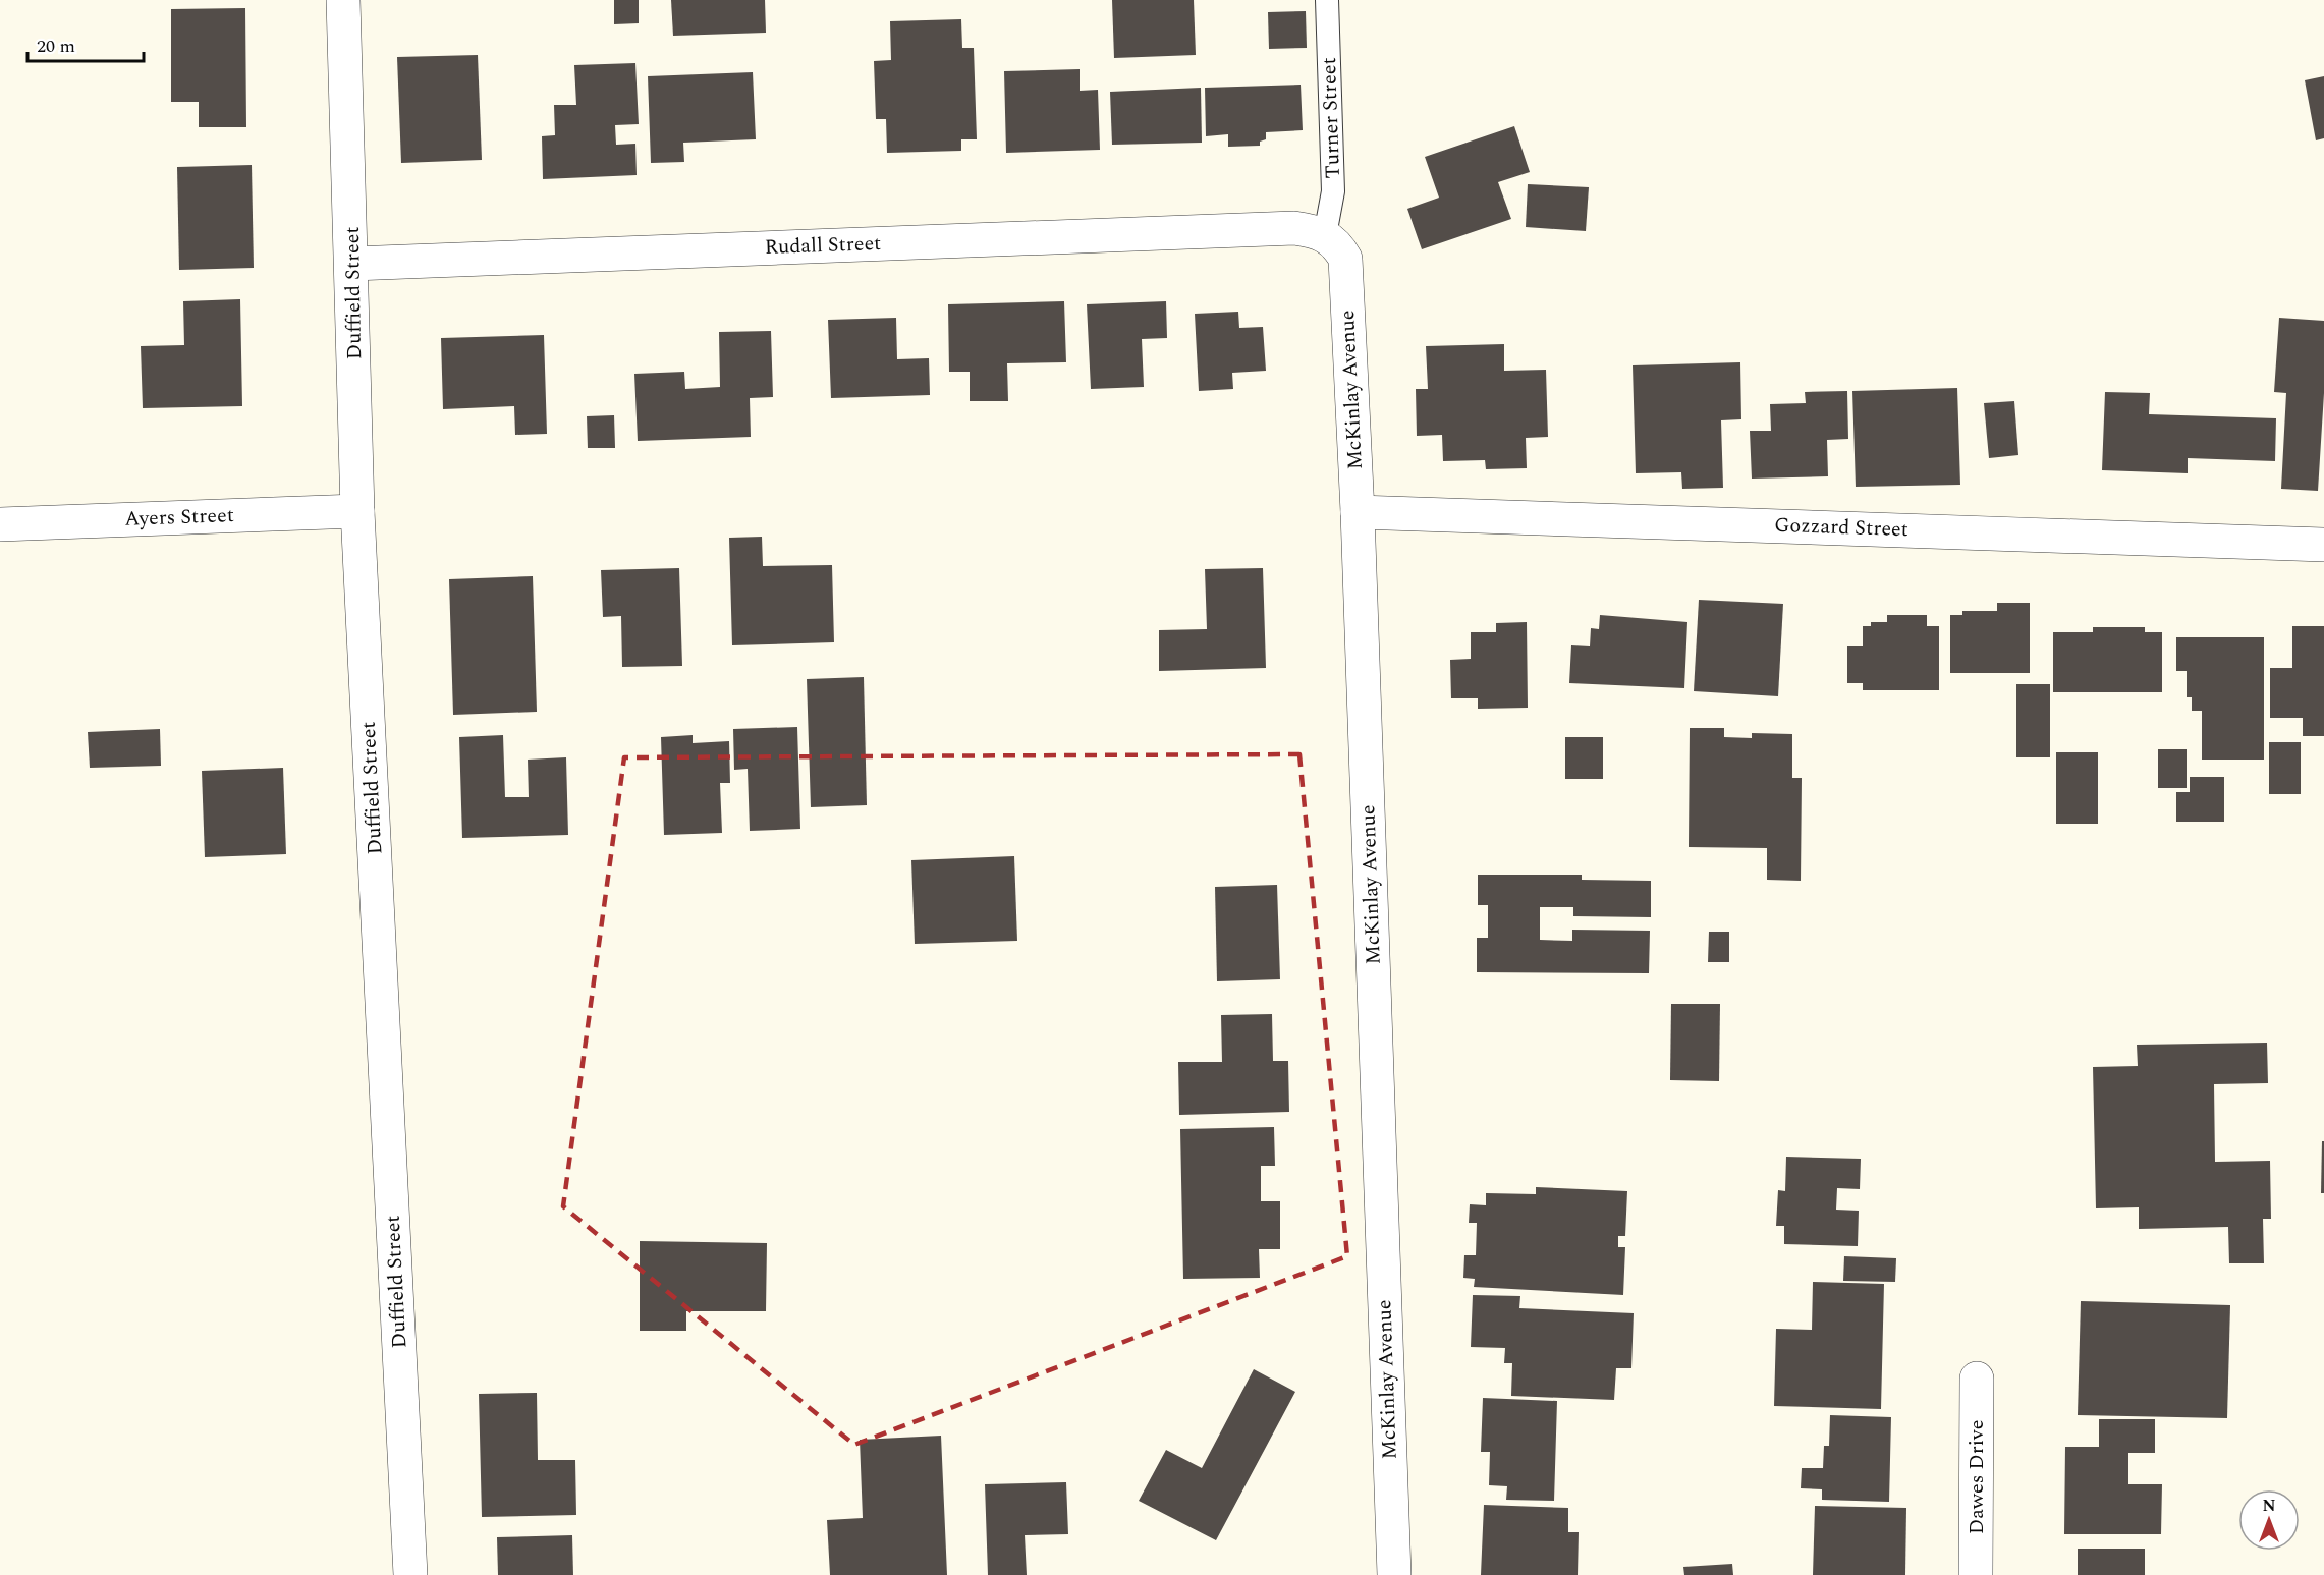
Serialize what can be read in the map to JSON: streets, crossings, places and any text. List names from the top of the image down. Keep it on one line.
{"streets":{"street":["Rudall Street","Duffield Street","McKinlay Avenue","Ayers Street","Gozzard Street","Dawes Drive"],"lane":["Turner Street"]},"crossings":[["Turner Street","Rudall Street"],["Turner Street","McKinlay Avenue"],["Rudall Street","Duffield Street"],["Rudall Street","McKinlay Avenue"],["Duffield Street","Ayers Street"],["McKinlay Avenue","Gozzard Street"]],"scale_bar":"20 m","north":"top"}
